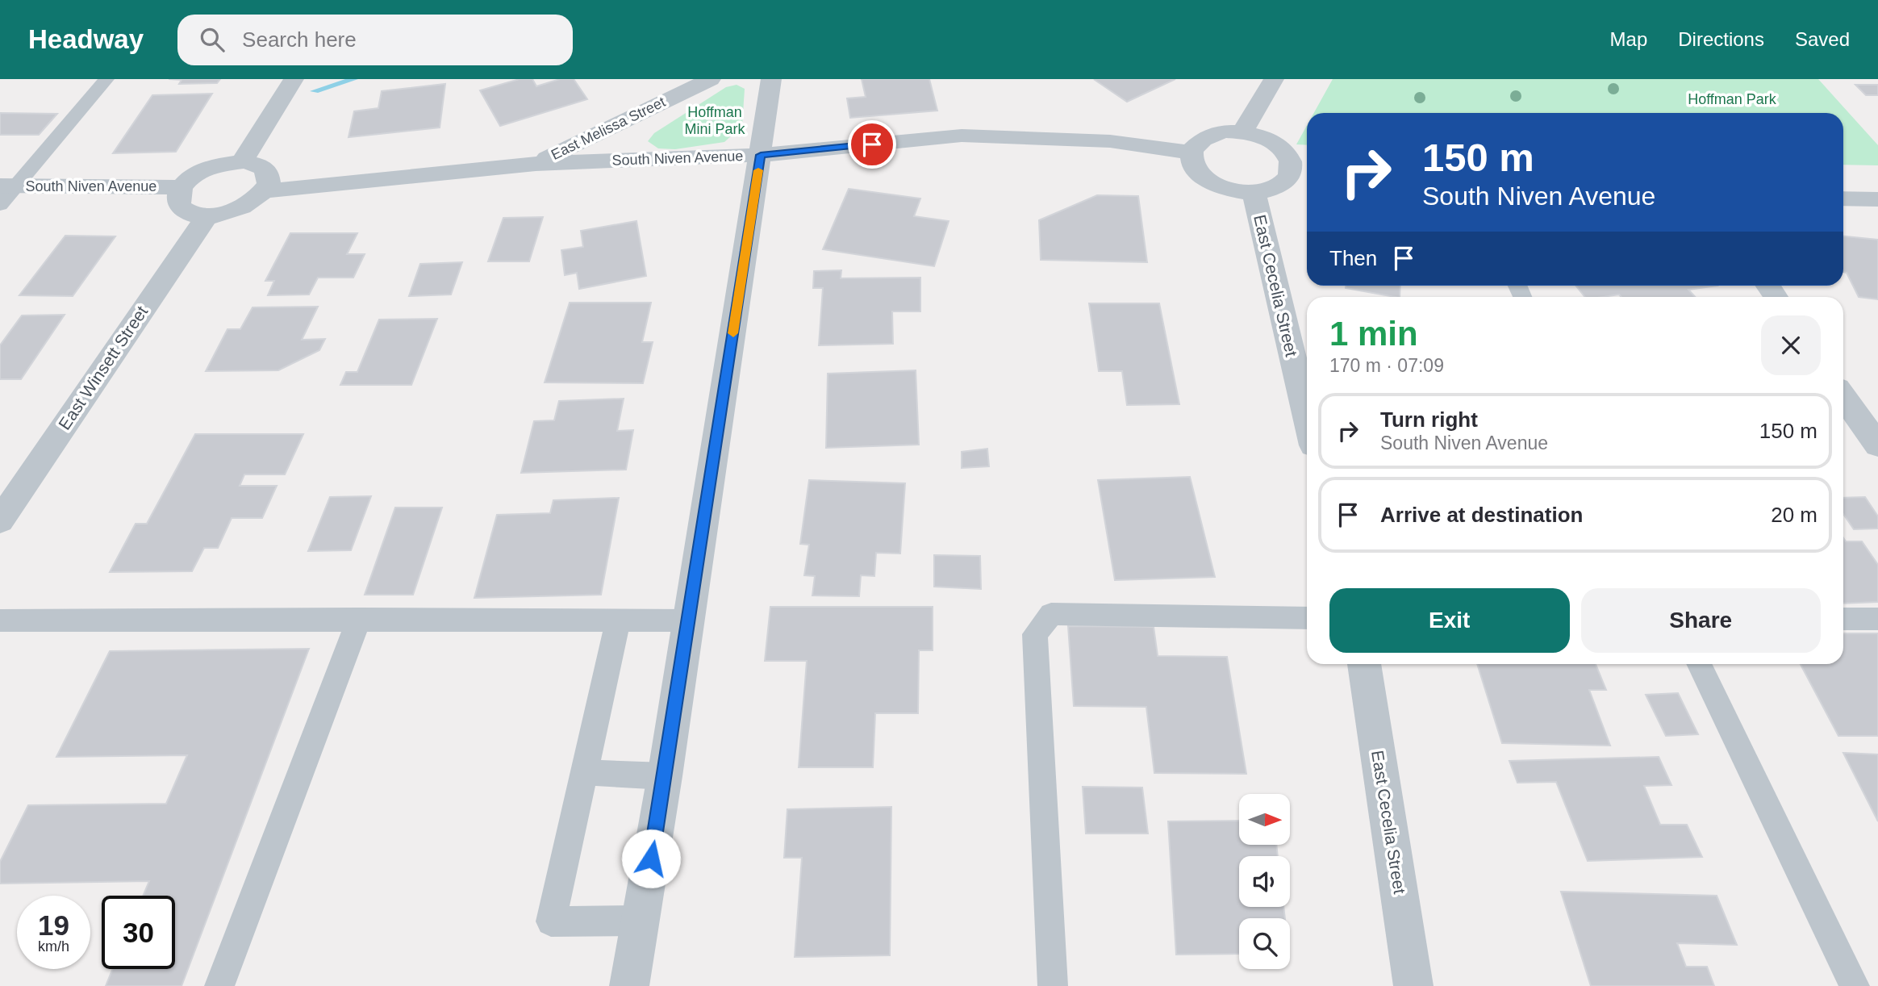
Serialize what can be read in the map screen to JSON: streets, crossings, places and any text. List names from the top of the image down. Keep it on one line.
{"streets":{"street":["East Melissa Street","South Niven Avenue","East Cecelia Street","East Winsett Street"]},"crossings":[["East Melissa Street","South Niven Avenue"]],"parks":["Hoffman Park","Hoffman Mini Park"],"north":"right","page":{"header":"Headway","search":"Search here","nav":["Map","Directions","Saved"],"turn":["150 m","South Niven Avenue"],"then":"Then","heading":["1 min","170 m · 07:09"],"list":[{"name":"Turn right","note":"South Niven Avenue","value":"150 m"},{"name":"Arrive at destination","value":"20 m"}],"buttons":["Exit","Share"],"speed":"19 km/h","limit":"30"}}
